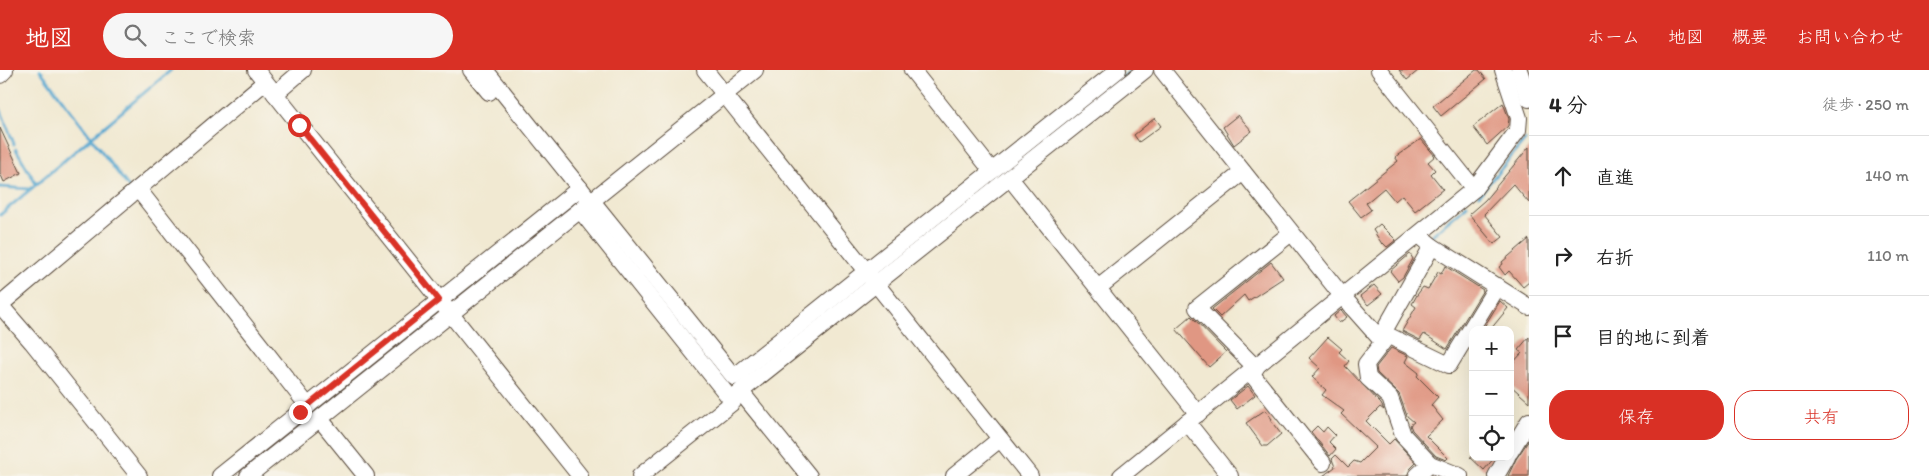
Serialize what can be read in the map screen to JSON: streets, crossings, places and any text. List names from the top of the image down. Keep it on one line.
{"page":{"header":"地図","search":"ここで検索","nav":["ホーム","地図","概要","お問い合わせ"],"heading":["4 分","徒歩 · 250 m"],"list":[["直進","140 m"],["右折","110 m"],"目的地に到着"],"map_buttons":["+","−"],"buttons":["保存","共有"]}}
